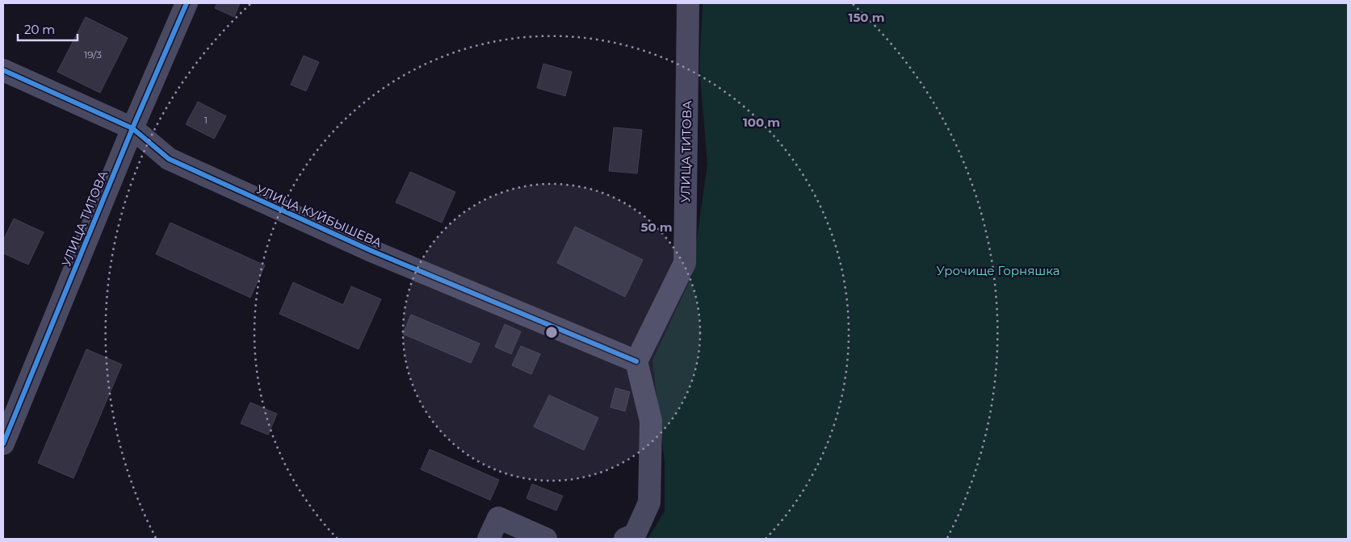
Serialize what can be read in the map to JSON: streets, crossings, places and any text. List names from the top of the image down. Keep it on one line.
{"streets":{"street":["УЛИЦА ТИТОВА","УЛИЦА КУЙБЫШЕВА"]},"crossings":[["УЛИЦА ТИТОВА","УЛИЦА КУЙБЫШЕВА"]],"parks":["Урочище Горняшка"],"house_numbers":["19/3","1"],"scale_bar":"20 m","rings":["150 m","100 m","50 m"]}
